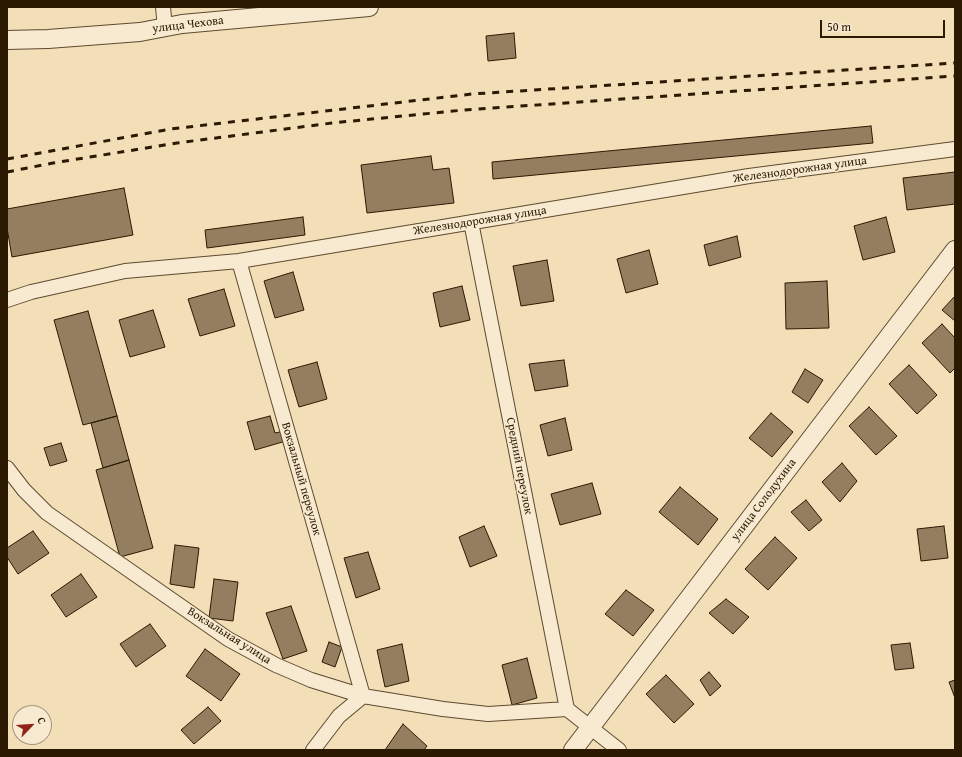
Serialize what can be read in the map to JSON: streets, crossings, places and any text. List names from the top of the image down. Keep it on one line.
{"streets":{"street":["улица Чехова","Железнодорожная улица","Средний переулок","Вокзальный переулок","улица Солодухина","Вокзальная улица"]},"crossings":[["Железнодорожная улица","Средний переулок"],["Железнодорожная улица","Вокзальный переулок"],["Средний переулок","Вокзальная улица"],["Вокзальный переулок","Вокзальная улица"]],"scale_bar":"50 m","north":"top right"}
